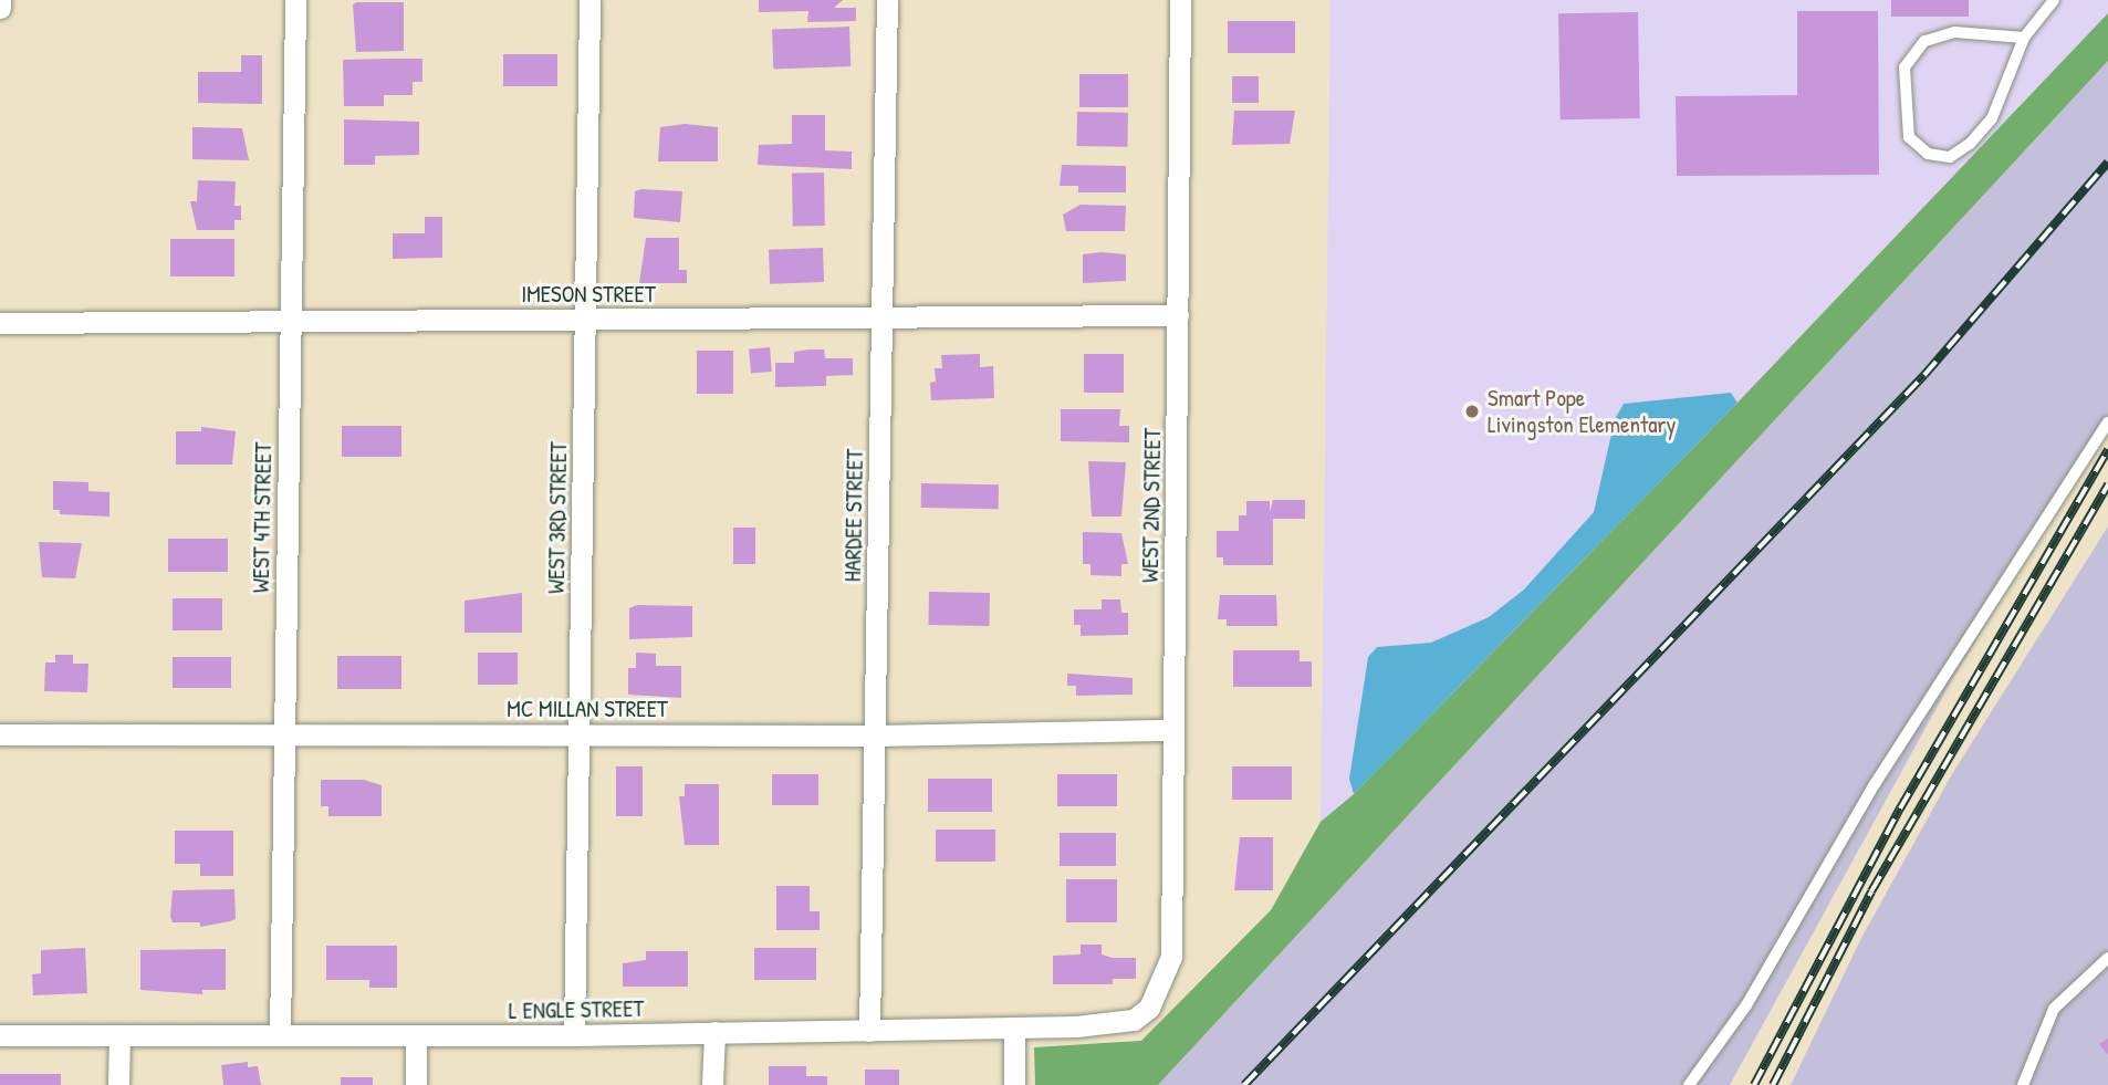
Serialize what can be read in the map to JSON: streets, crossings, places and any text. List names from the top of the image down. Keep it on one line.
{"streets":{"street":["IMESON STREET","WEST 2ND STREET","HARDEE STREET","WEST 4TH STREET","WEST 3RD STREET","MC MILLAN STREET","L ENGLE STREET"]},"crossings":[["IMESON STREET","WEST 2ND STREET"],["IMESON STREET","HARDEE STREET"],["IMESON STREET","WEST 4TH STREET"],["IMESON STREET","WEST 3RD STREET"],["WEST 2ND STREET","MC MILLAN STREET"],["WEST 2ND STREET","L ENGLE STREET"],["HARDEE STREET","MC MILLAN STREET"],["HARDEE STREET","L ENGLE STREET"],["WEST 4TH STREET","MC MILLAN STREET"],["WEST 4TH STREET","L ENGLE STREET"],["WEST 3RD STREET","MC MILLAN STREET"],["WEST 3RD STREET","L ENGLE STREET"]],"places":["Smart Pope Livingston Elementary"]}
